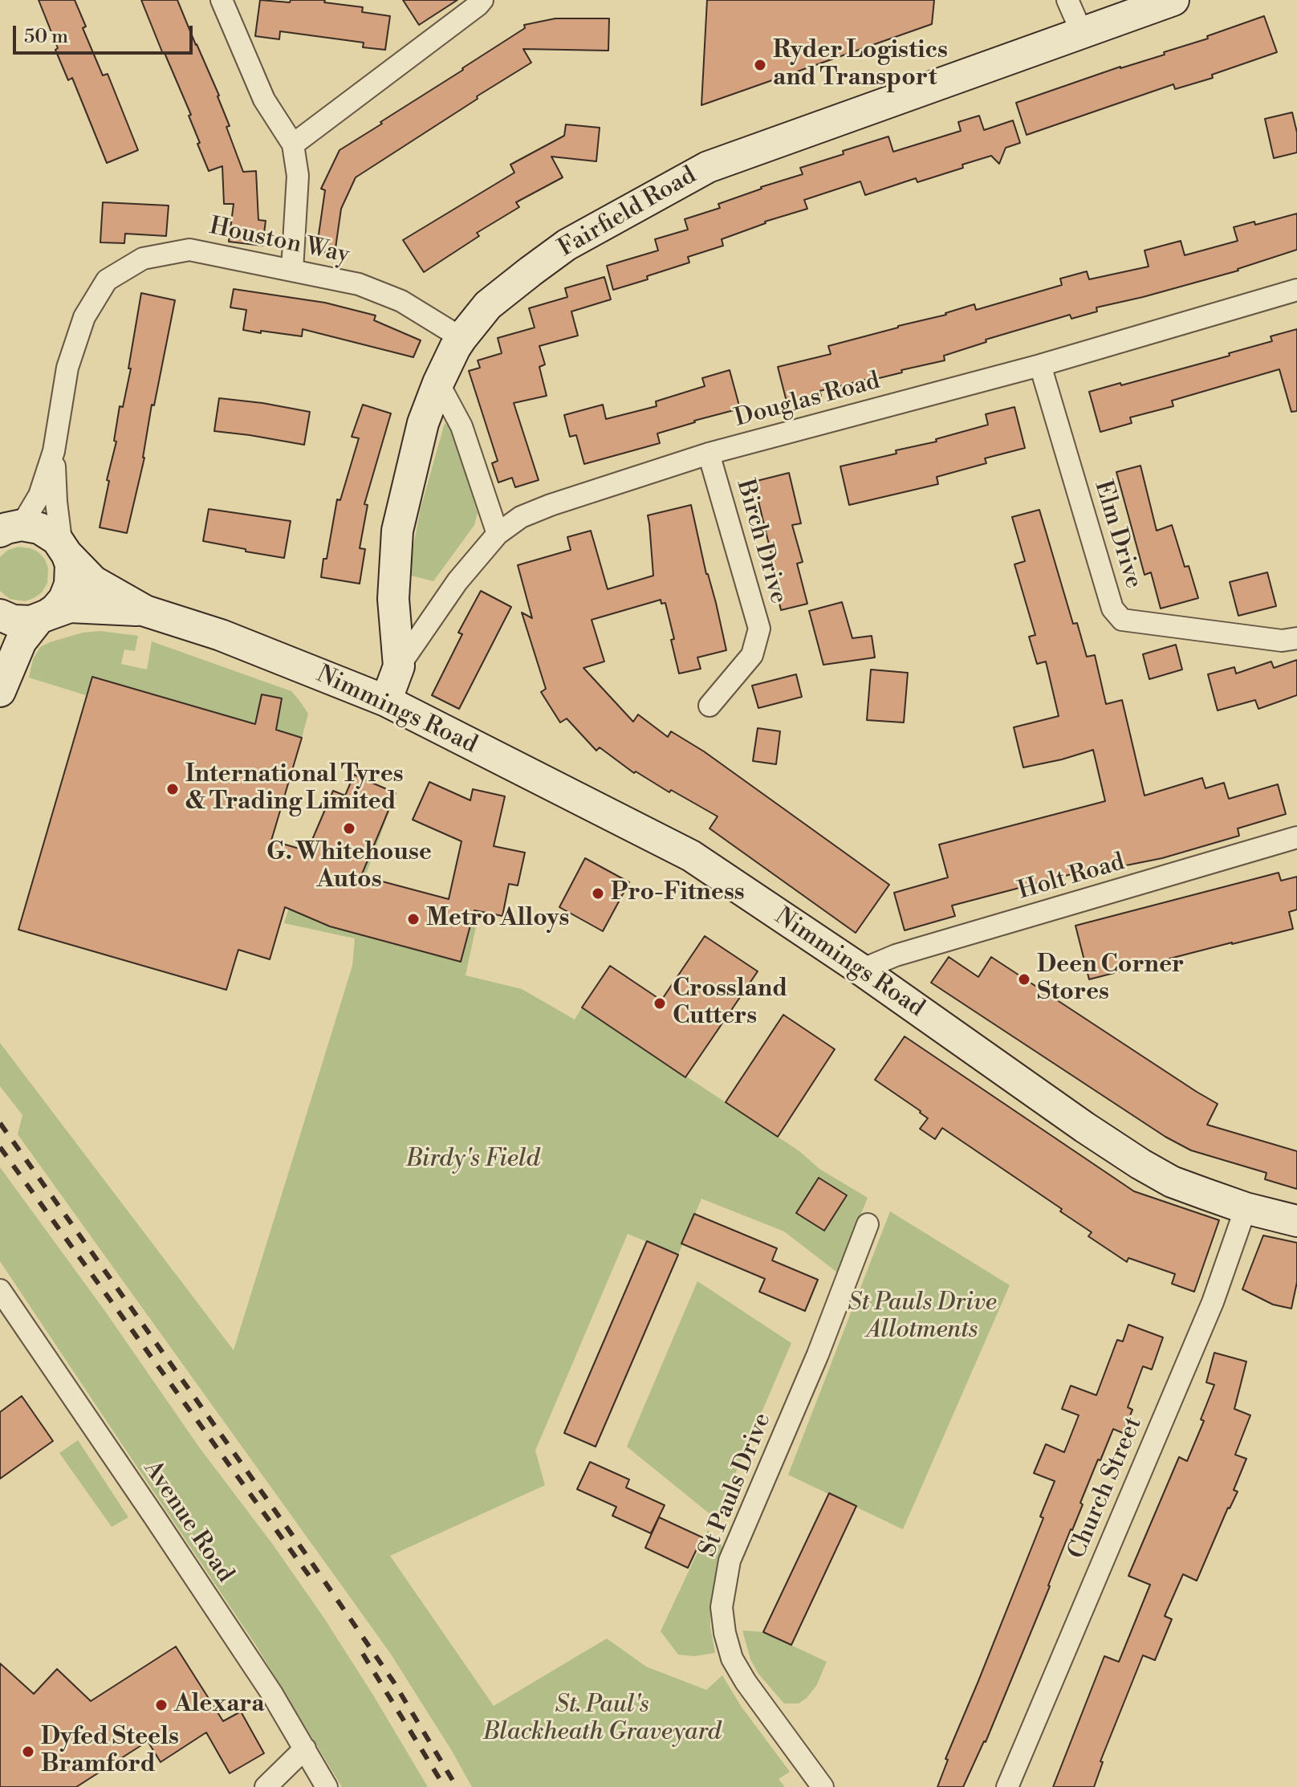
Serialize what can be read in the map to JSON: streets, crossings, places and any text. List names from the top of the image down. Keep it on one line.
{"streets":{"main road":["Fairfield Road","Nimmings Road"],"street":["Houston Way","Douglas Road","Elm Drive","Birch Drive","Holt Road","St Pauls Drive","Church Street","Avenue Road"]},"crossings":[["Fairfield Road","Houston Way"],["Fairfield Road","Douglas Road"],["Fairfield Road","Nimmings Road"],["Houston Way","Nimmings Road"],["Douglas Road","Elm Drive"],["Douglas Road","Birch Drive"],["Nimmings Road","Holt Road"],["Nimmings Road","Church Street"]],"parks":["Birdy's Field","St Pauls Drive Allotments","St. Paul's Blackheath Graveyard"],"places":["Ryder Logistics and Transport","International Tyres & Trading Limited","G. Whitehouse Autos","Pro-Fitness","Metro Alloys","Deen Corner Stores","Crossland Cutters","Alexara","Dyfed Steels Bramford"],"scale_bar":"50 m"}
